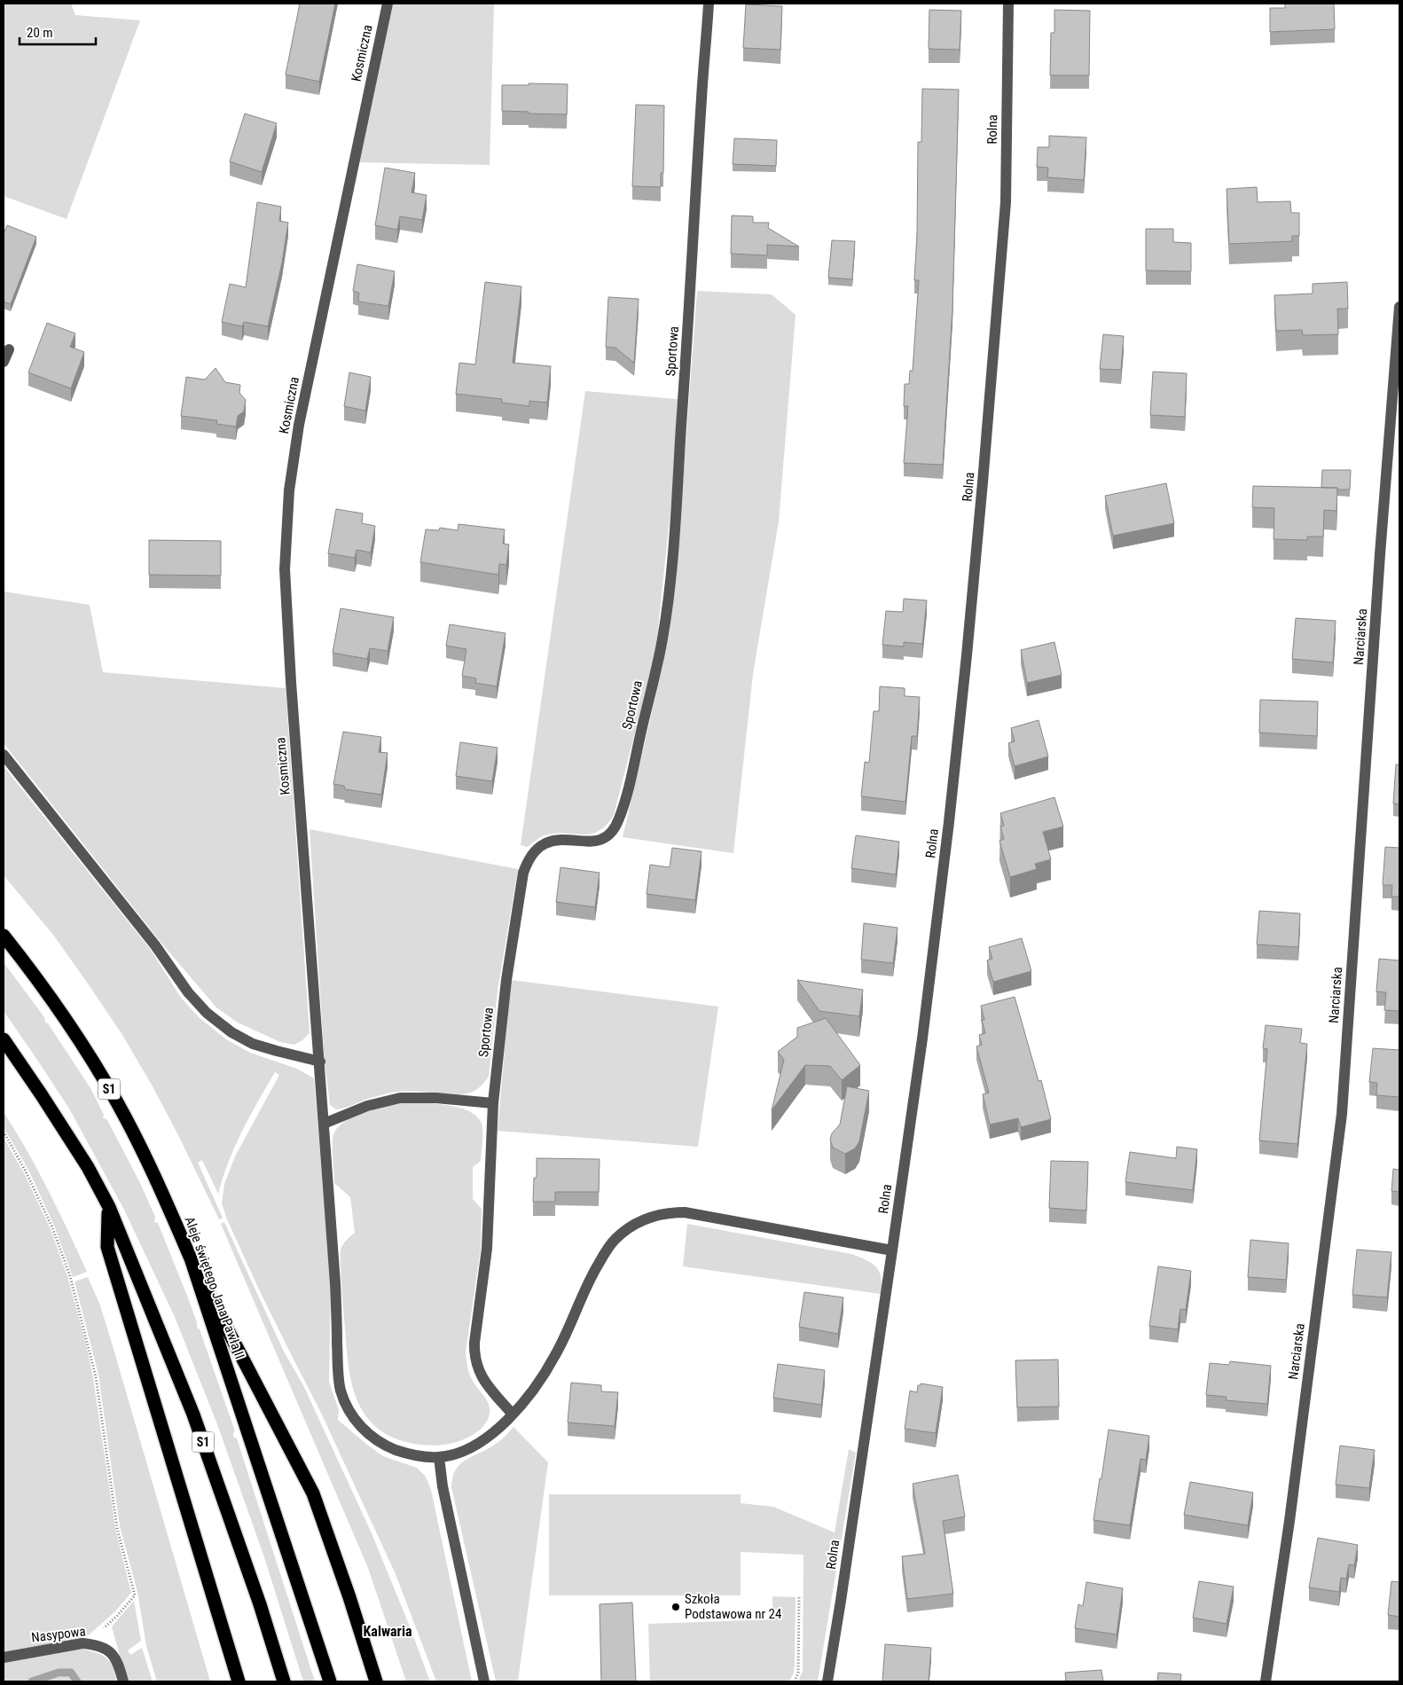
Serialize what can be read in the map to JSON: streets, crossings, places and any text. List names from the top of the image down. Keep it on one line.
{"streets":{"highway":["S1","Aleje świętego Jana Pawła II"],"street":["Kosmiczna","Rolna","Sportowa","Narciarska","Nasypowa"]},"crossings":[["Kosmiczna","Rolna"],["Kosmiczna","Sportowa"]],"districts":["Kalwaria"],"places":["Szkoła Podstawowa nr 24"],"scale_bar":"20 m"}
